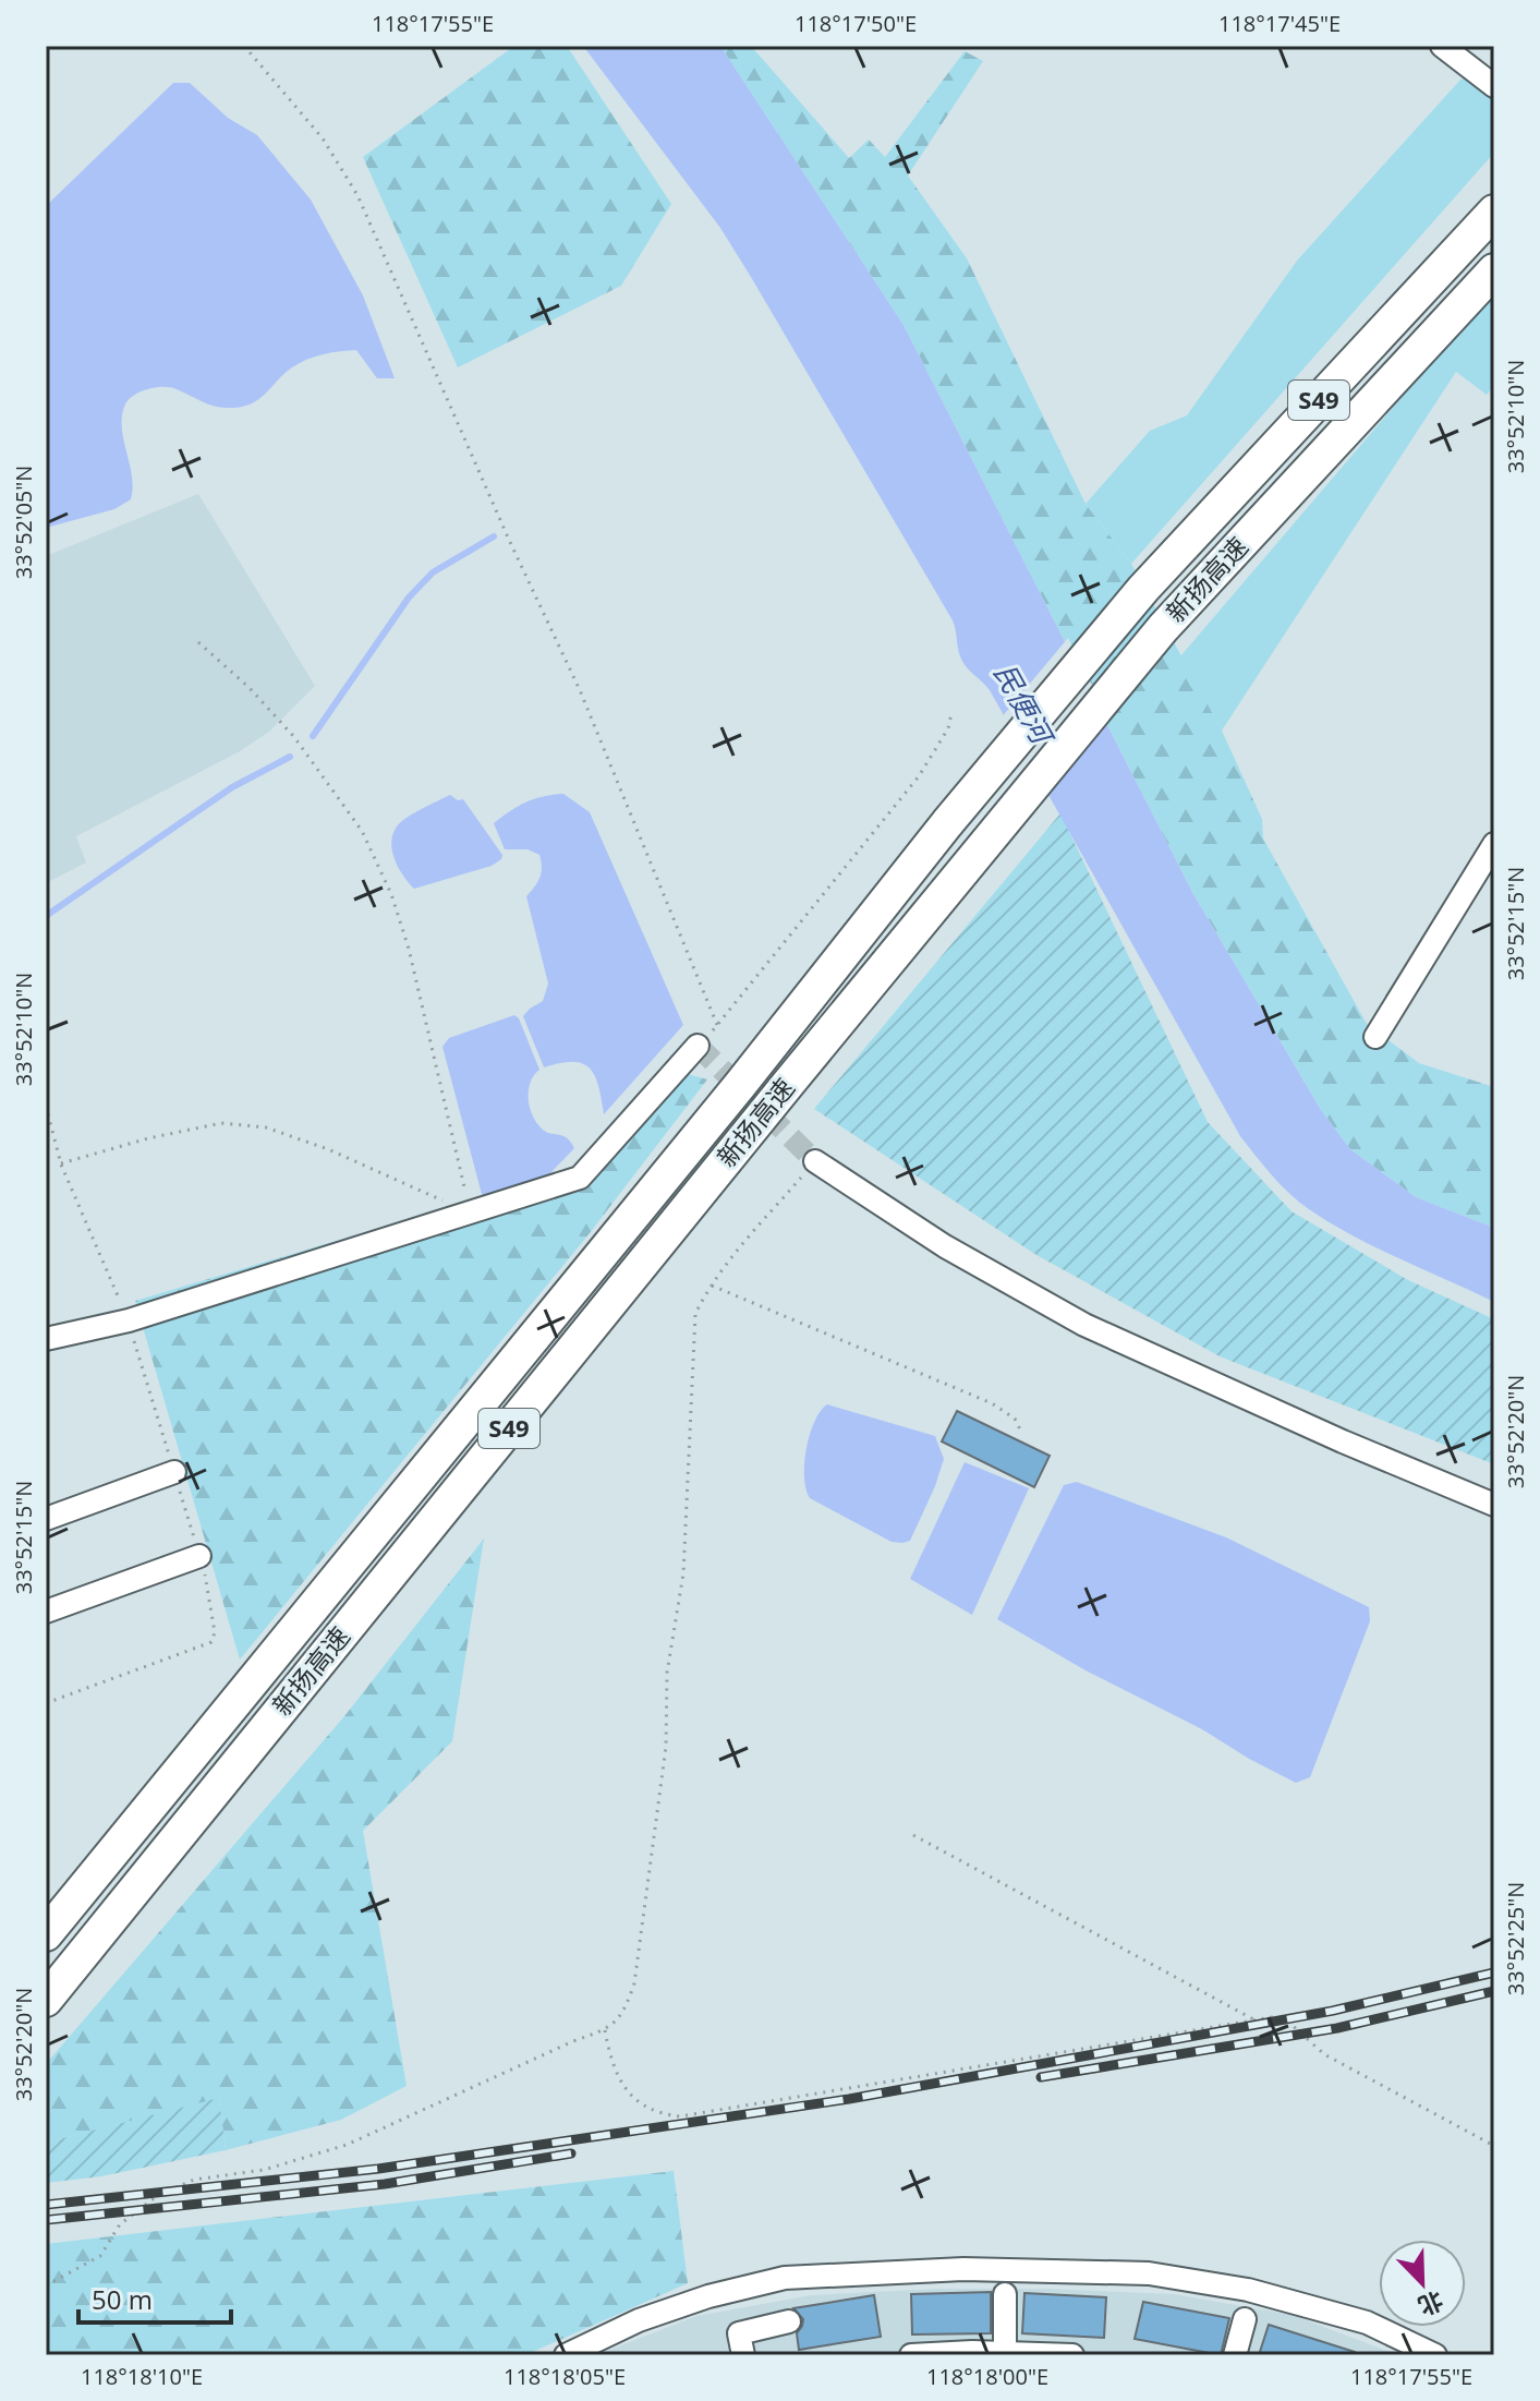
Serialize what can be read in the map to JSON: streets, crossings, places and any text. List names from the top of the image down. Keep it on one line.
{"streets":{"highway":["S49","新扬高速"]},"water":["民便河"],"scale_bar":"50 m","north":"bottom right","coordinates":["118°17'55\"E","118°17'50\"E","118°17'45\"E","33°52'10\"N","33°52'05\"N","33°52'15\"N","33°52'20\"N","33°52'25\"N","118°18'10\"E","118°18'05\"E","118°18'00\"E"]}
